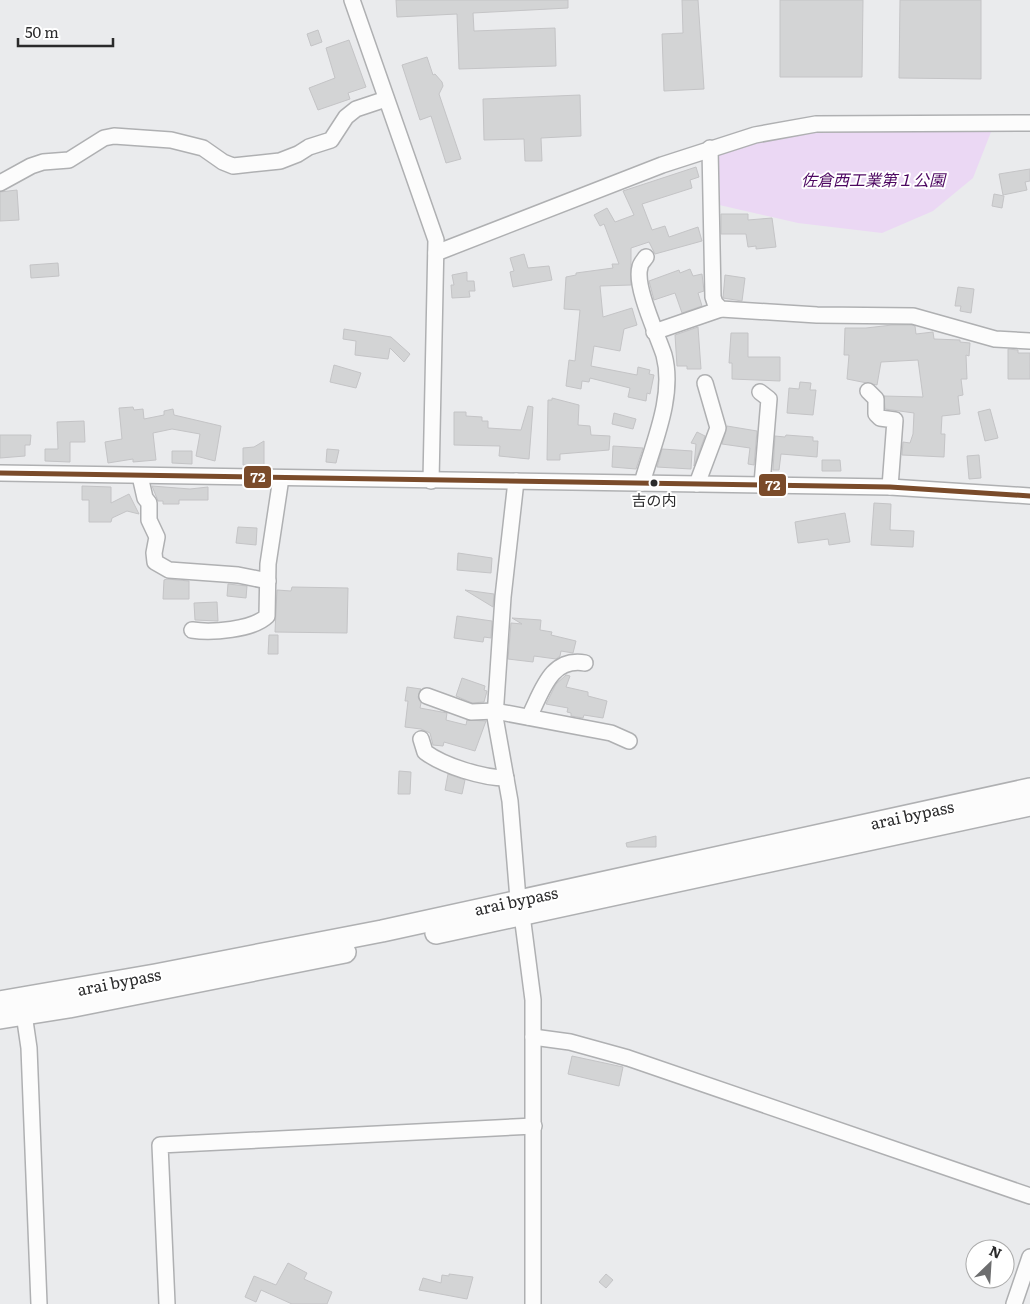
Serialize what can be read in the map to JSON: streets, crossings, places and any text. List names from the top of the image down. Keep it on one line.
{"streets":{"highway":["arai bypass"]},"parks":["佐倉西工業第１公園"],"places":["吉の内"],"lines":["transit line 72"],"scale_bar":"50 m","north":"top right"}
